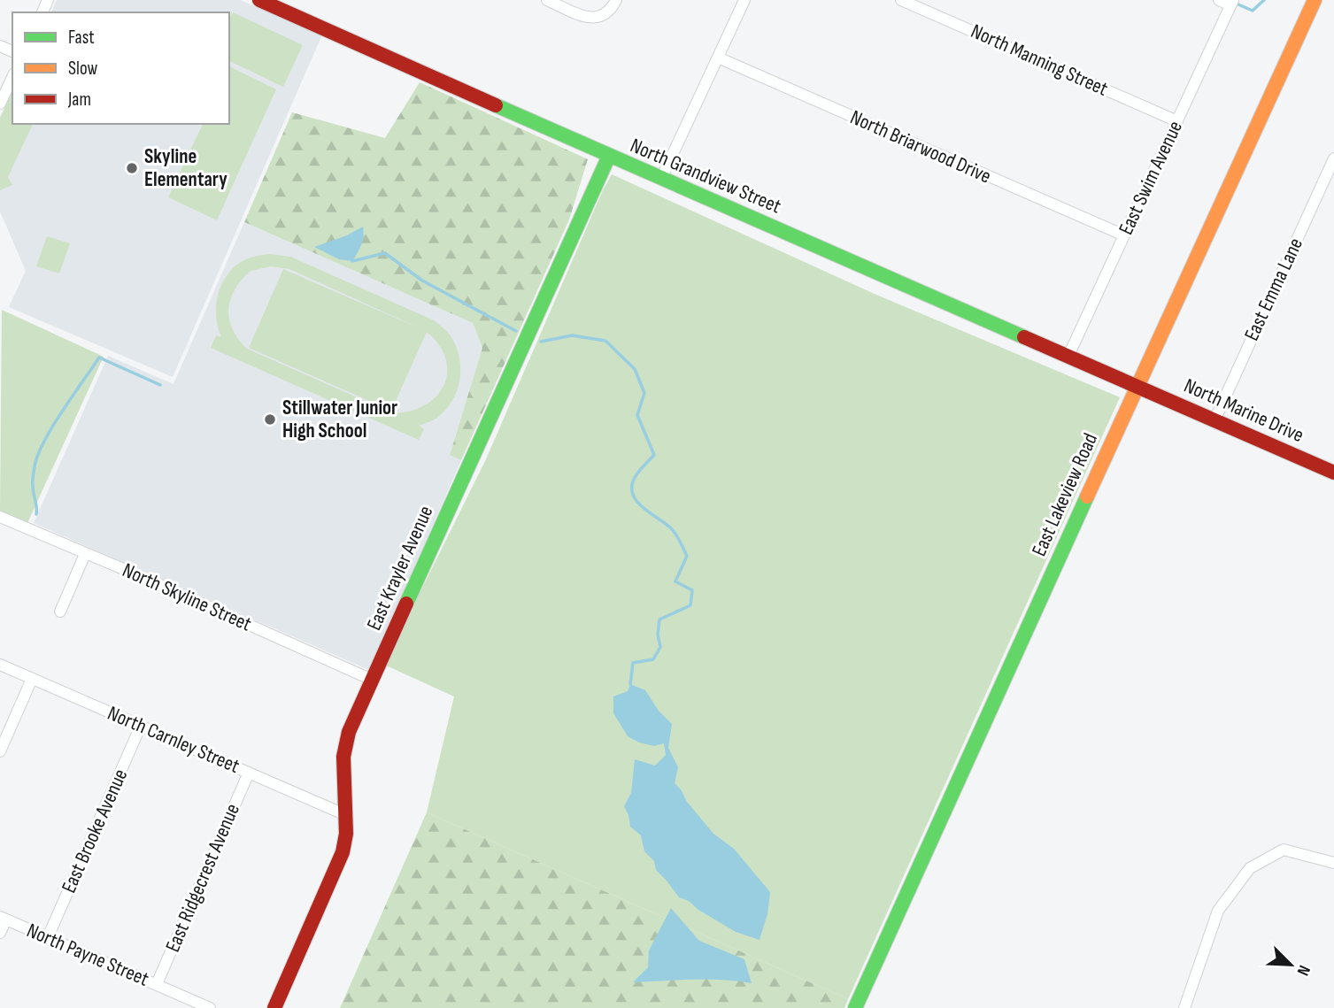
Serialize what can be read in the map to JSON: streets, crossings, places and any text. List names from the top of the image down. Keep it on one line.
{"streets":{"street":["North Manning Street","North Briarwood Drive","North Grandview Street","East Swim Avenue","East Emma Lane","North Marine Drive","East Lakeview Road","East Krayler Avenue","North Skyline Street","North Carnley Street","East Brooke Avenue","East Ridgecrest Avenue","North Payne Street"]},"crossings":[["North Manning Street","East Swim Avenue"],["North Briarwood Drive","East Swim Avenue"],["North Grandview Street","East Swim Avenue"],["North Grandview Street","North Marine Drive"],["North Grandview Street","East Lakeview Road"],["North Grandview Street","East Krayler Avenue"],["East Emma Lane","North Marine Drive"],["North Marine Drive","East Lakeview Road"],["East Krayler Avenue","North Skyline Street"],["East Krayler Avenue","North Carnley Street"],["North Carnley Street","East Brooke Avenue"],["North Carnley Street","East Ridgecrest Avenue"],["East Brooke Avenue","North Payne Street"],["East Ridgecrest Avenue","North Payne Street"]],"places":["Skyline Elementary","Stillwater Junior High School"],"legend":["Fast","Slow","Jam"],"north":"bottom right"}
